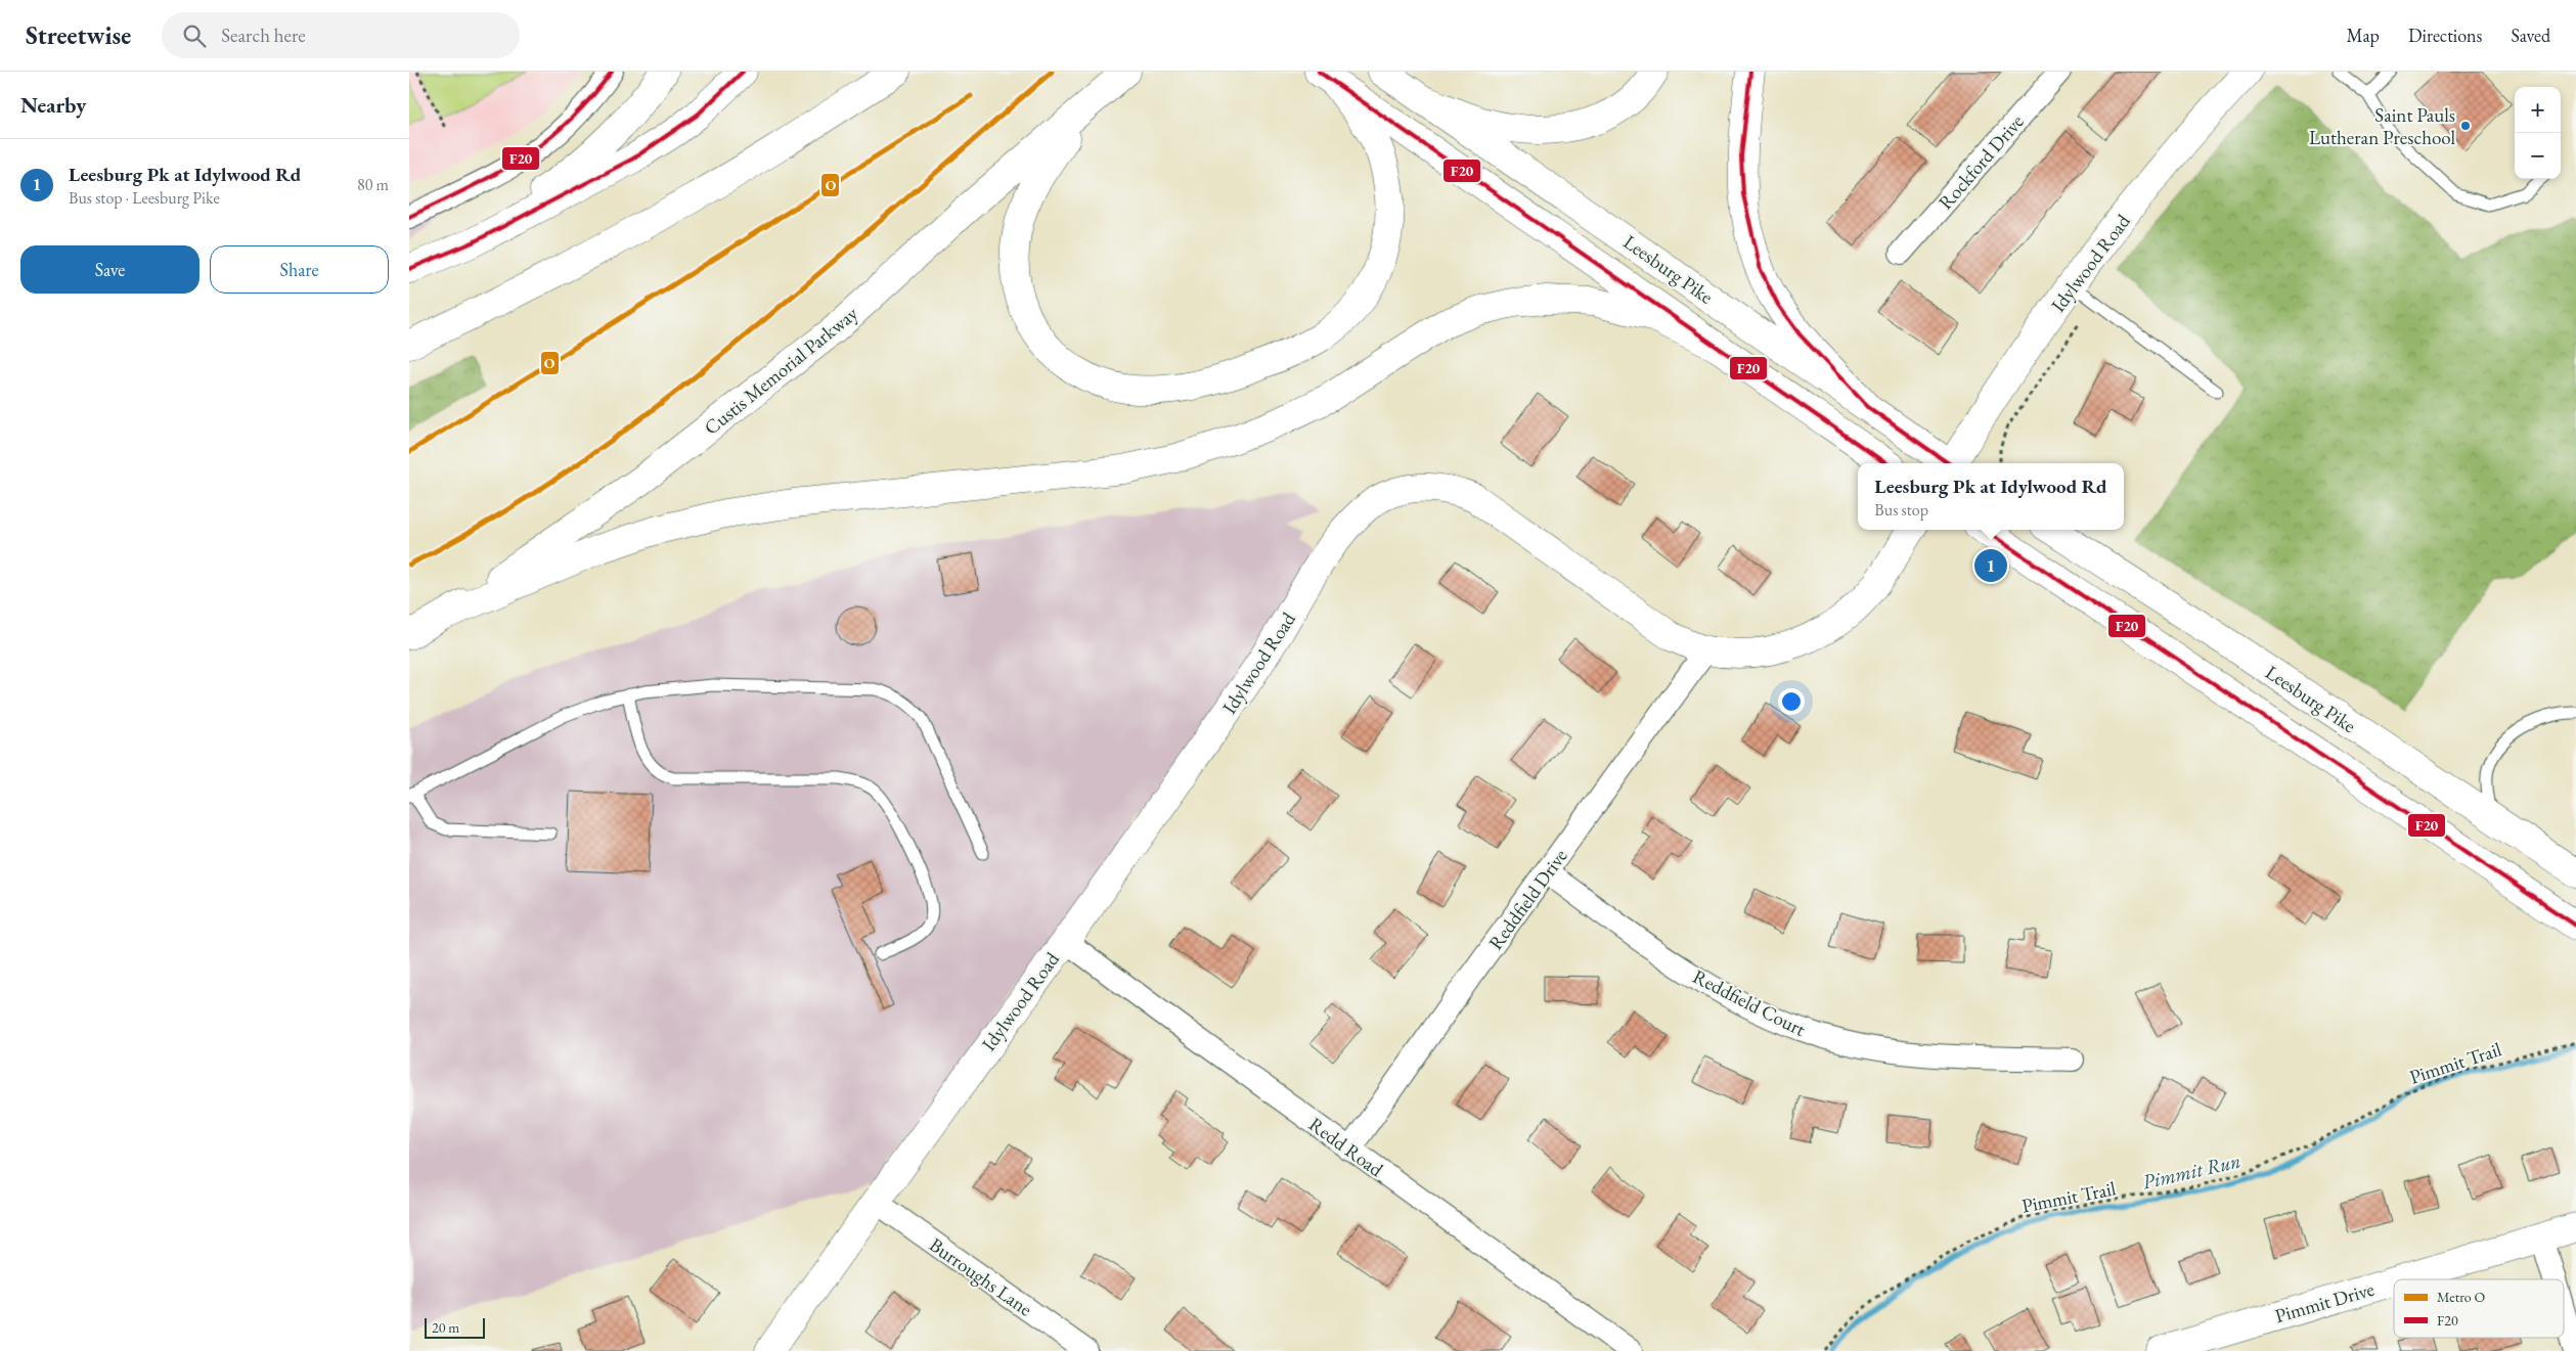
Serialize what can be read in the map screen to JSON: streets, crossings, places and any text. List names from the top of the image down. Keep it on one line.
{"streets":{"main road":["Idylwood Road","Leesburg Pike","Custis Memorial Parkway","Pimmit Drive"],"street":["Rockford Drive","Reddfield Drive","Reddfield Court","Redd Road","Burroughs Lane"],"path":["Pimmit Trail"]},"crossings":[["Idylwood Road","Reddfield Drive"],["Idylwood Road","Redd Road"],["Idylwood Road","Burroughs Lane"],["Reddfield Drive","Reddfield Court"],["Reddfield Drive","Redd Road"]],"water":["Pimmit Run"],"places":["Saint Pauls Lutheran Preschool"],"lines":["metro line O","transit line F20"],"legend":["Metro O","F20"],"scale_bar":"20 m","page":{"header":"Streetwise","search":"Search here","nav":["Map","Directions","Saved"],"heading":"Nearby","map_buttons":["+","−"],"list":[{"mark":"1","name":"Leesburg Pk at Idylwood Rd","note":"Bus stop · Leesburg Pike","value":"80 m"}],"buttons":["Save","Share"],"popup":["Leesburg Pk at Idylwood Rd","Bus stop"],"pins":"1","scale":"20 m"}}
